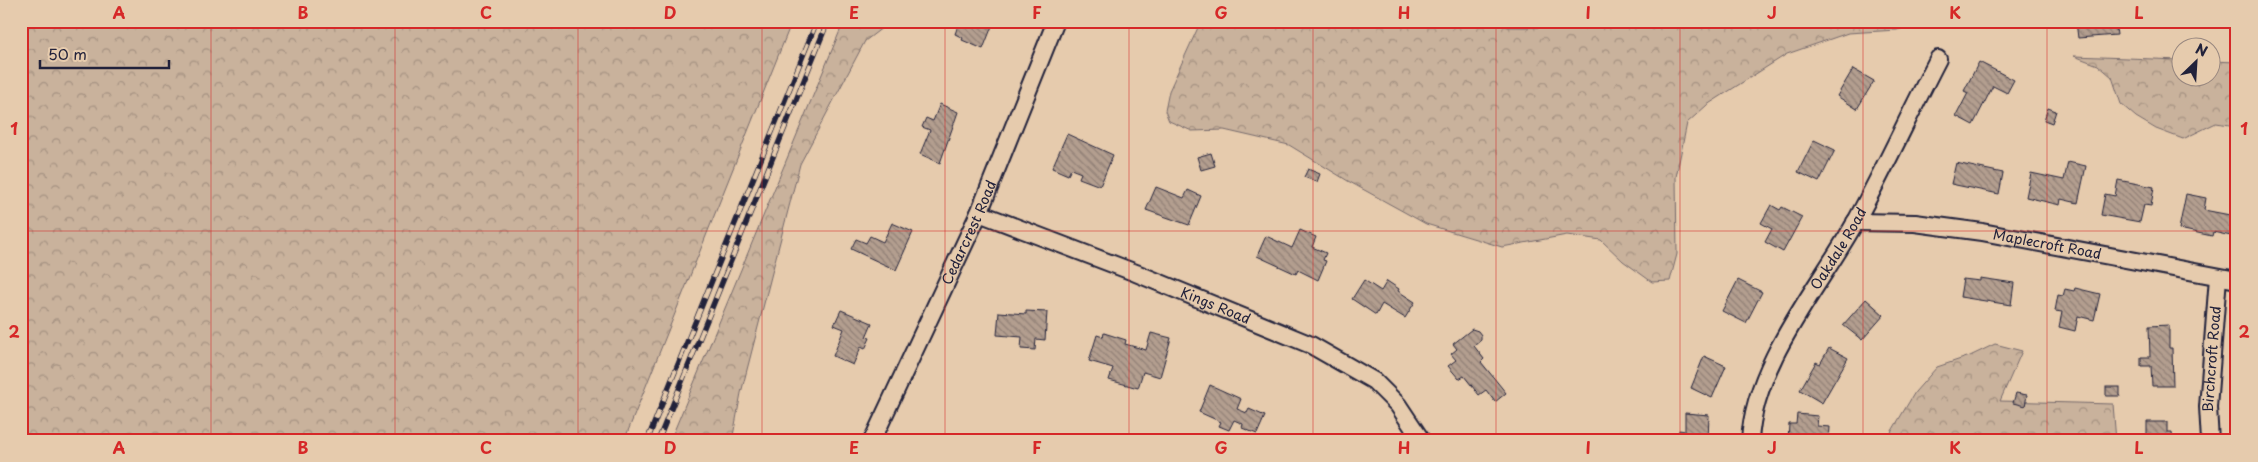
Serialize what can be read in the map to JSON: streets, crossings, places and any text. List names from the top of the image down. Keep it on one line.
{"streets":{"street":["Cedarcrest Road","Maplecroft Road","Oakdale Road","Kings Road","Birchcroft Road"]},"crossings":[["Cedarcrest Road","Kings Road"],["Maplecroft Road","Oakdale Road"],["Maplecroft Road","Birchcroft Road"]],"scale_bar":"50 m","north":"top right","grid":{"columns":["A","B","C","D","E","F","G","H","I","J","K","L"],"rows":["1","2"]}}
